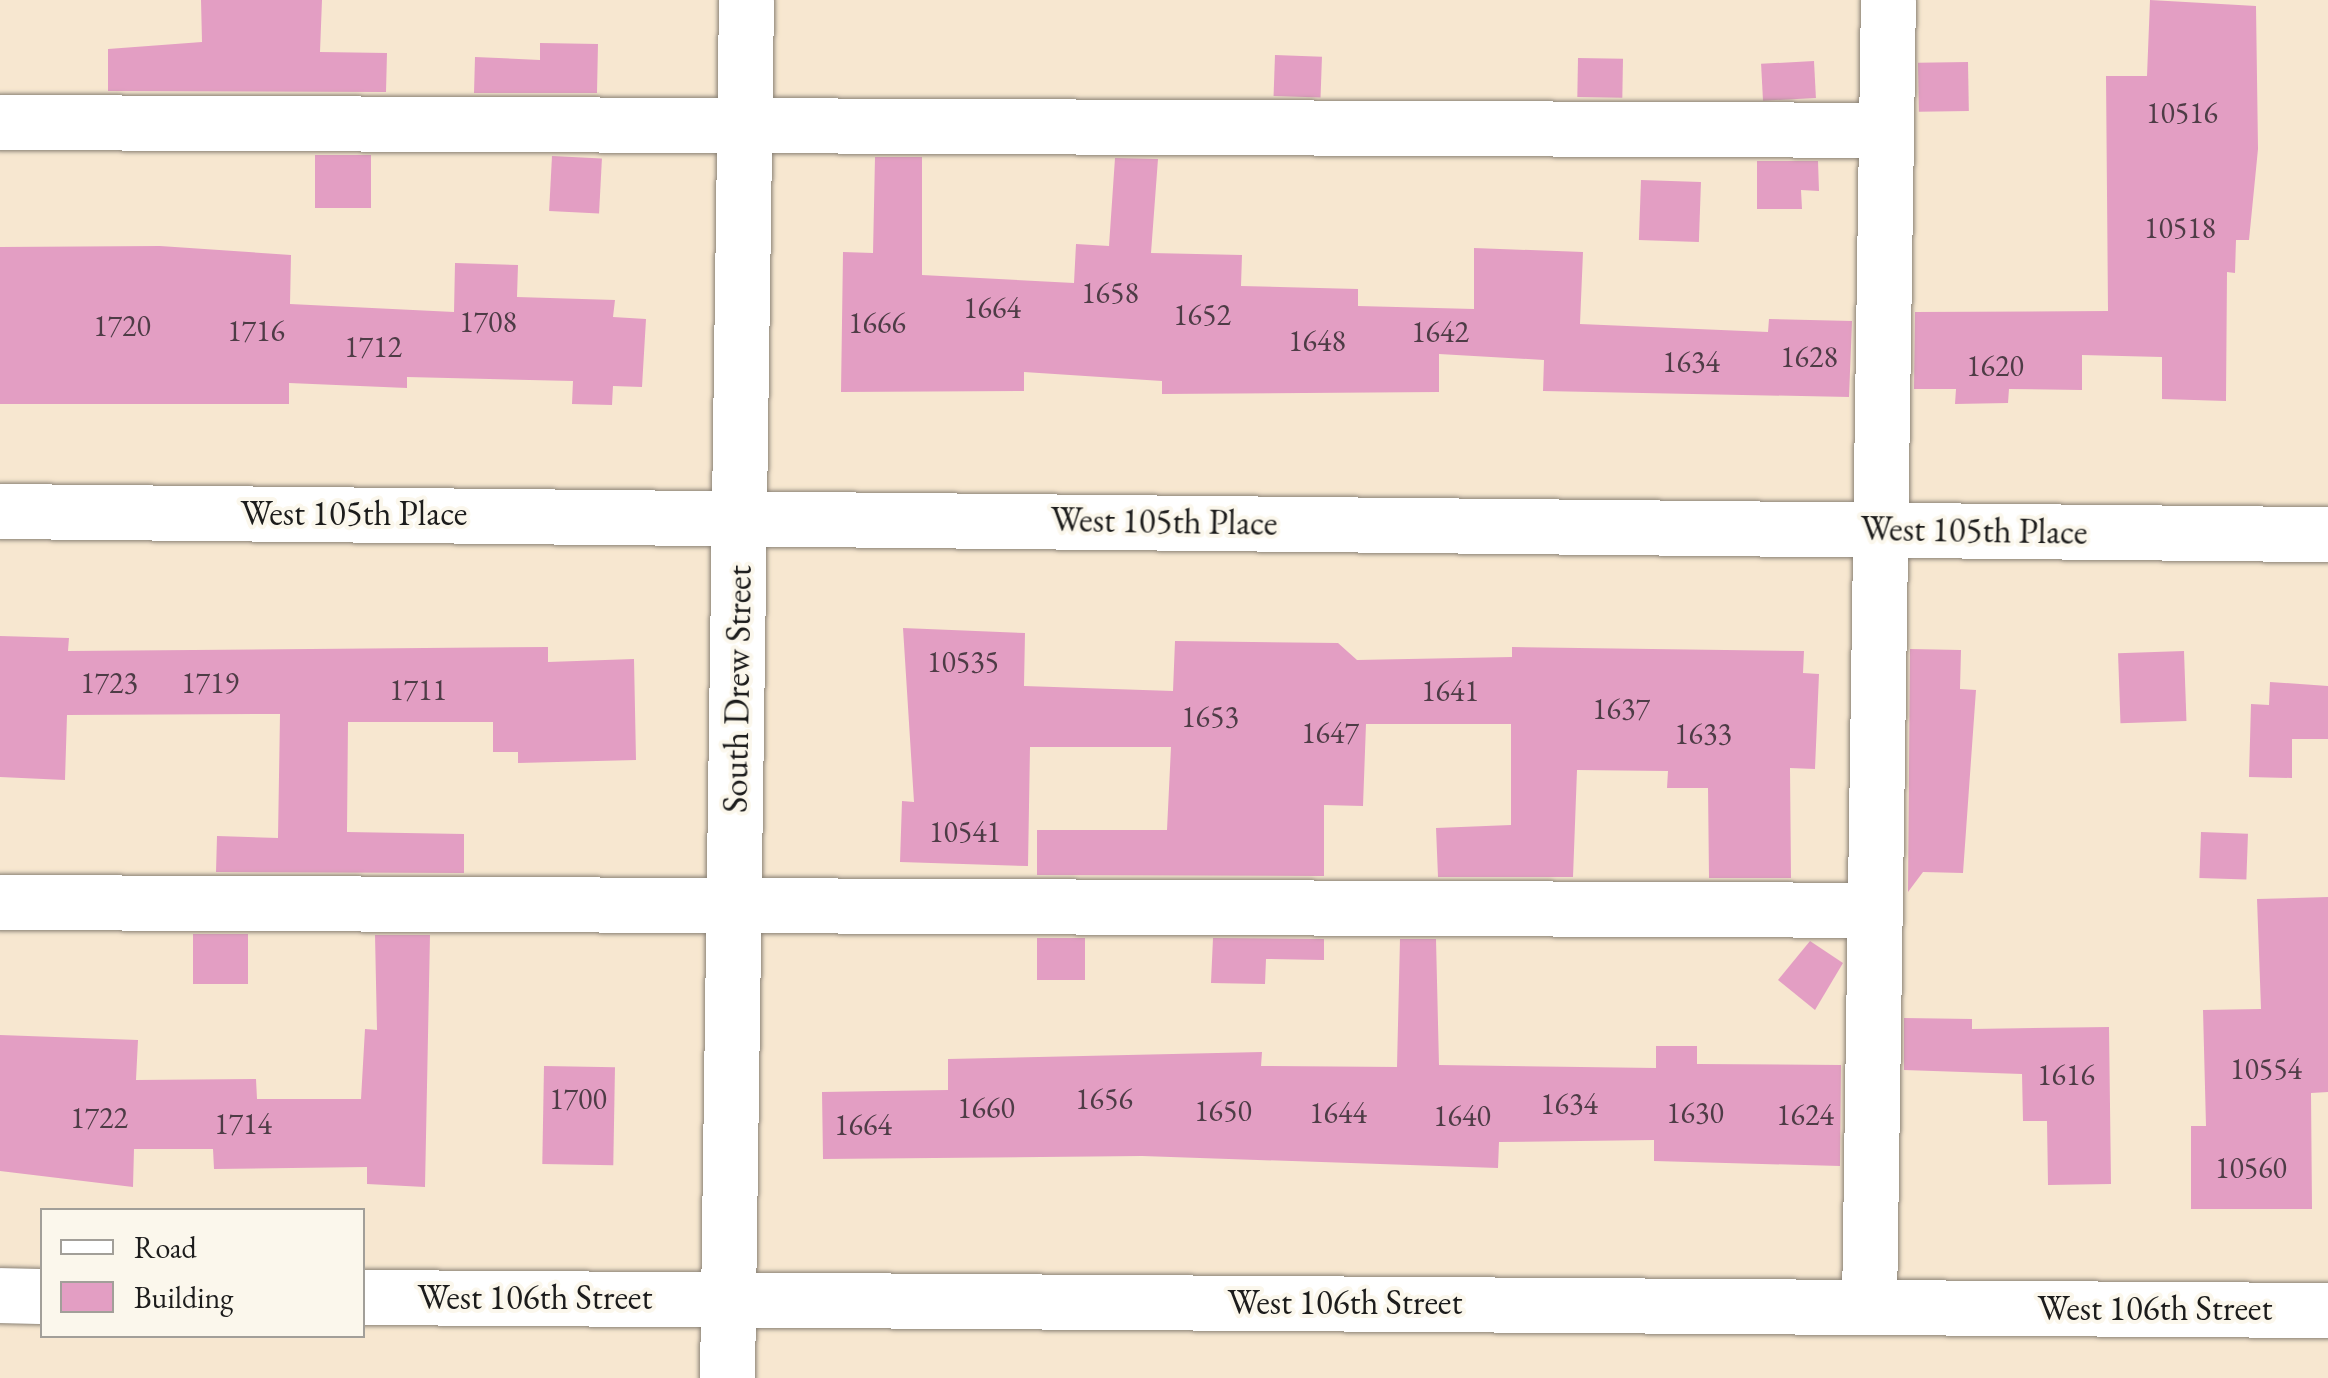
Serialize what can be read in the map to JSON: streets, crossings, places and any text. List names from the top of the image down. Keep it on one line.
{"streets":{"street":["West 105th Place","South Drew Street","West 106th Street"]},"crossings":[["West 105th Place","South Drew Street"],["South Drew Street","West 106th Street"]],"house_numbers":["10516","10518","1658","1664","1652","1708","1666","1720","1716","1642","1648","1712","1628","1634","1620","10535","1723","1719","1711","1641","1637","1653","1647","1633","10541","10554","1616","1700","1656","1634","1660","1650","1644","1630","1624","1640","1722","1714","1664","10560"],"legend":["Road","Building"]}
